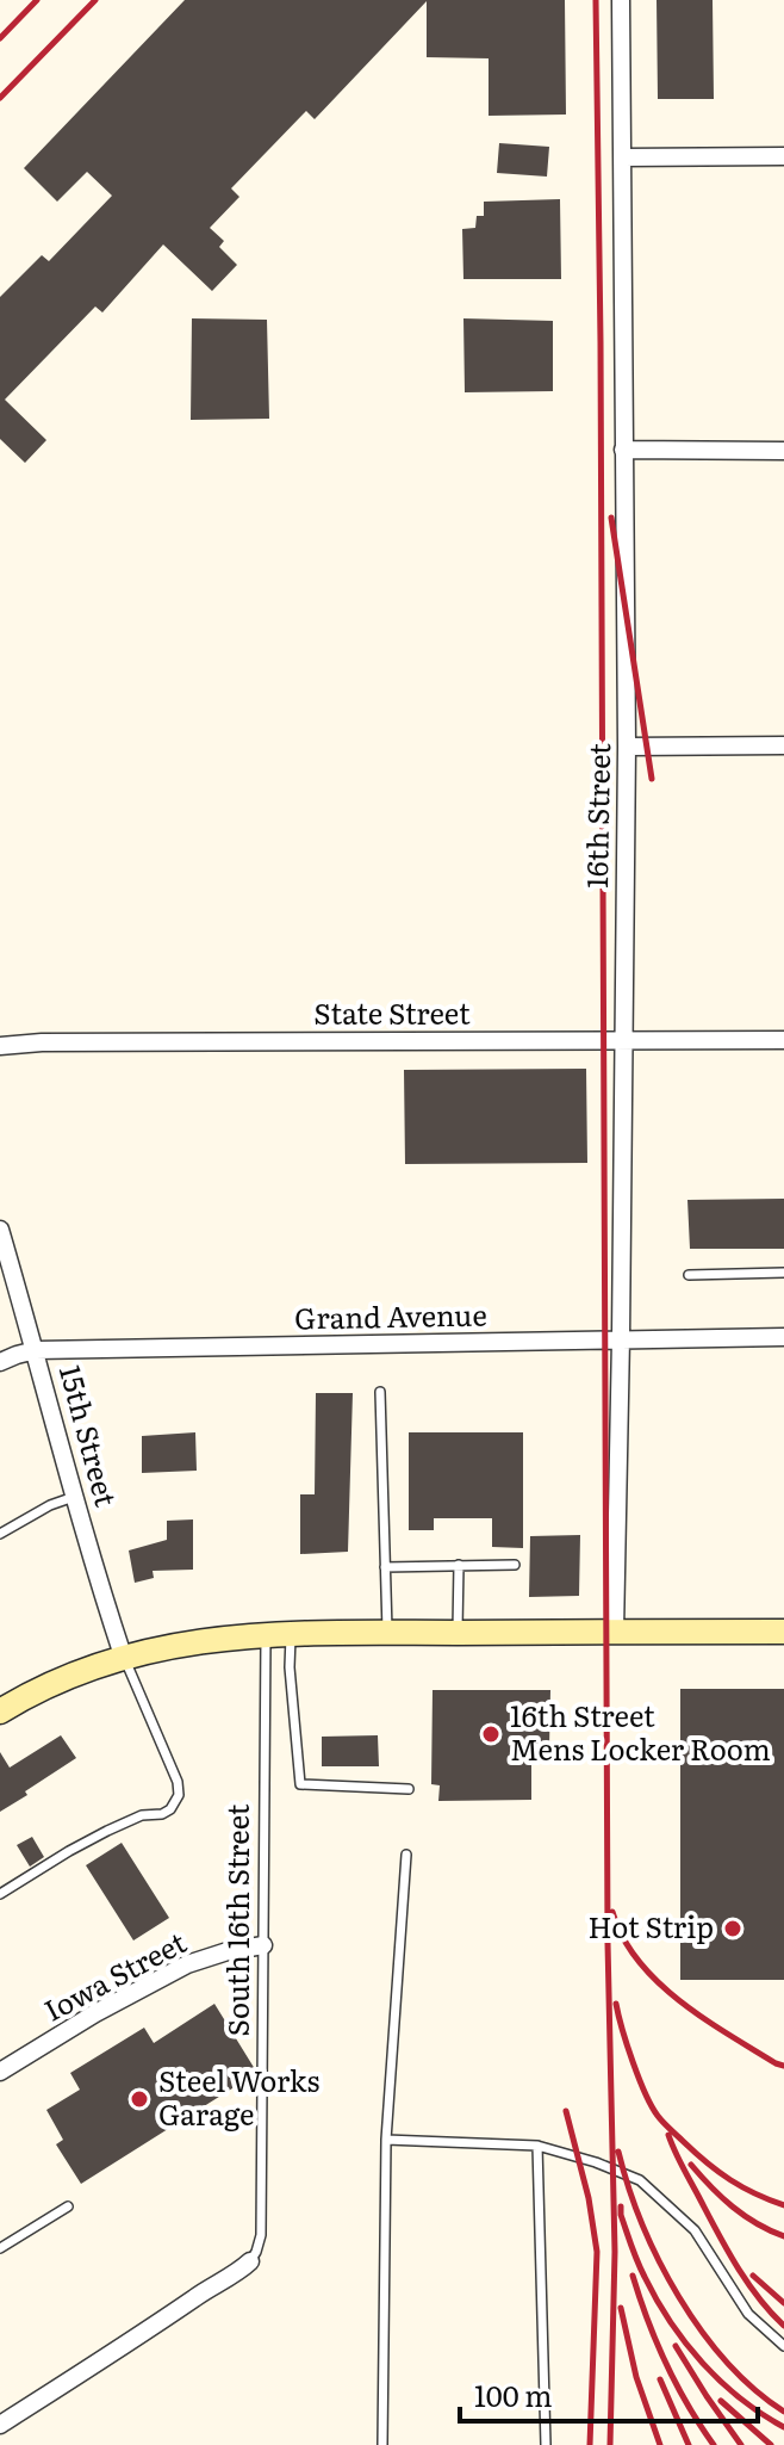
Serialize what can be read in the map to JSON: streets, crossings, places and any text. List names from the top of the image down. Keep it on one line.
{"streets":{"street":["16th Street","State Street","Grand Avenue","15th Street","Iowa Street"],"lane":["South 16th Street"]},"crossings":[["16th Street","State Street"],["16th Street","Grand Avenue"],["Grand Avenue","15th Street"],["South 16th Street","Iowa Street"]],"places":["16th Street Mens Locker Room","Hot Strip","Steel Works Garage"],"scale_bar":"100 m"}
